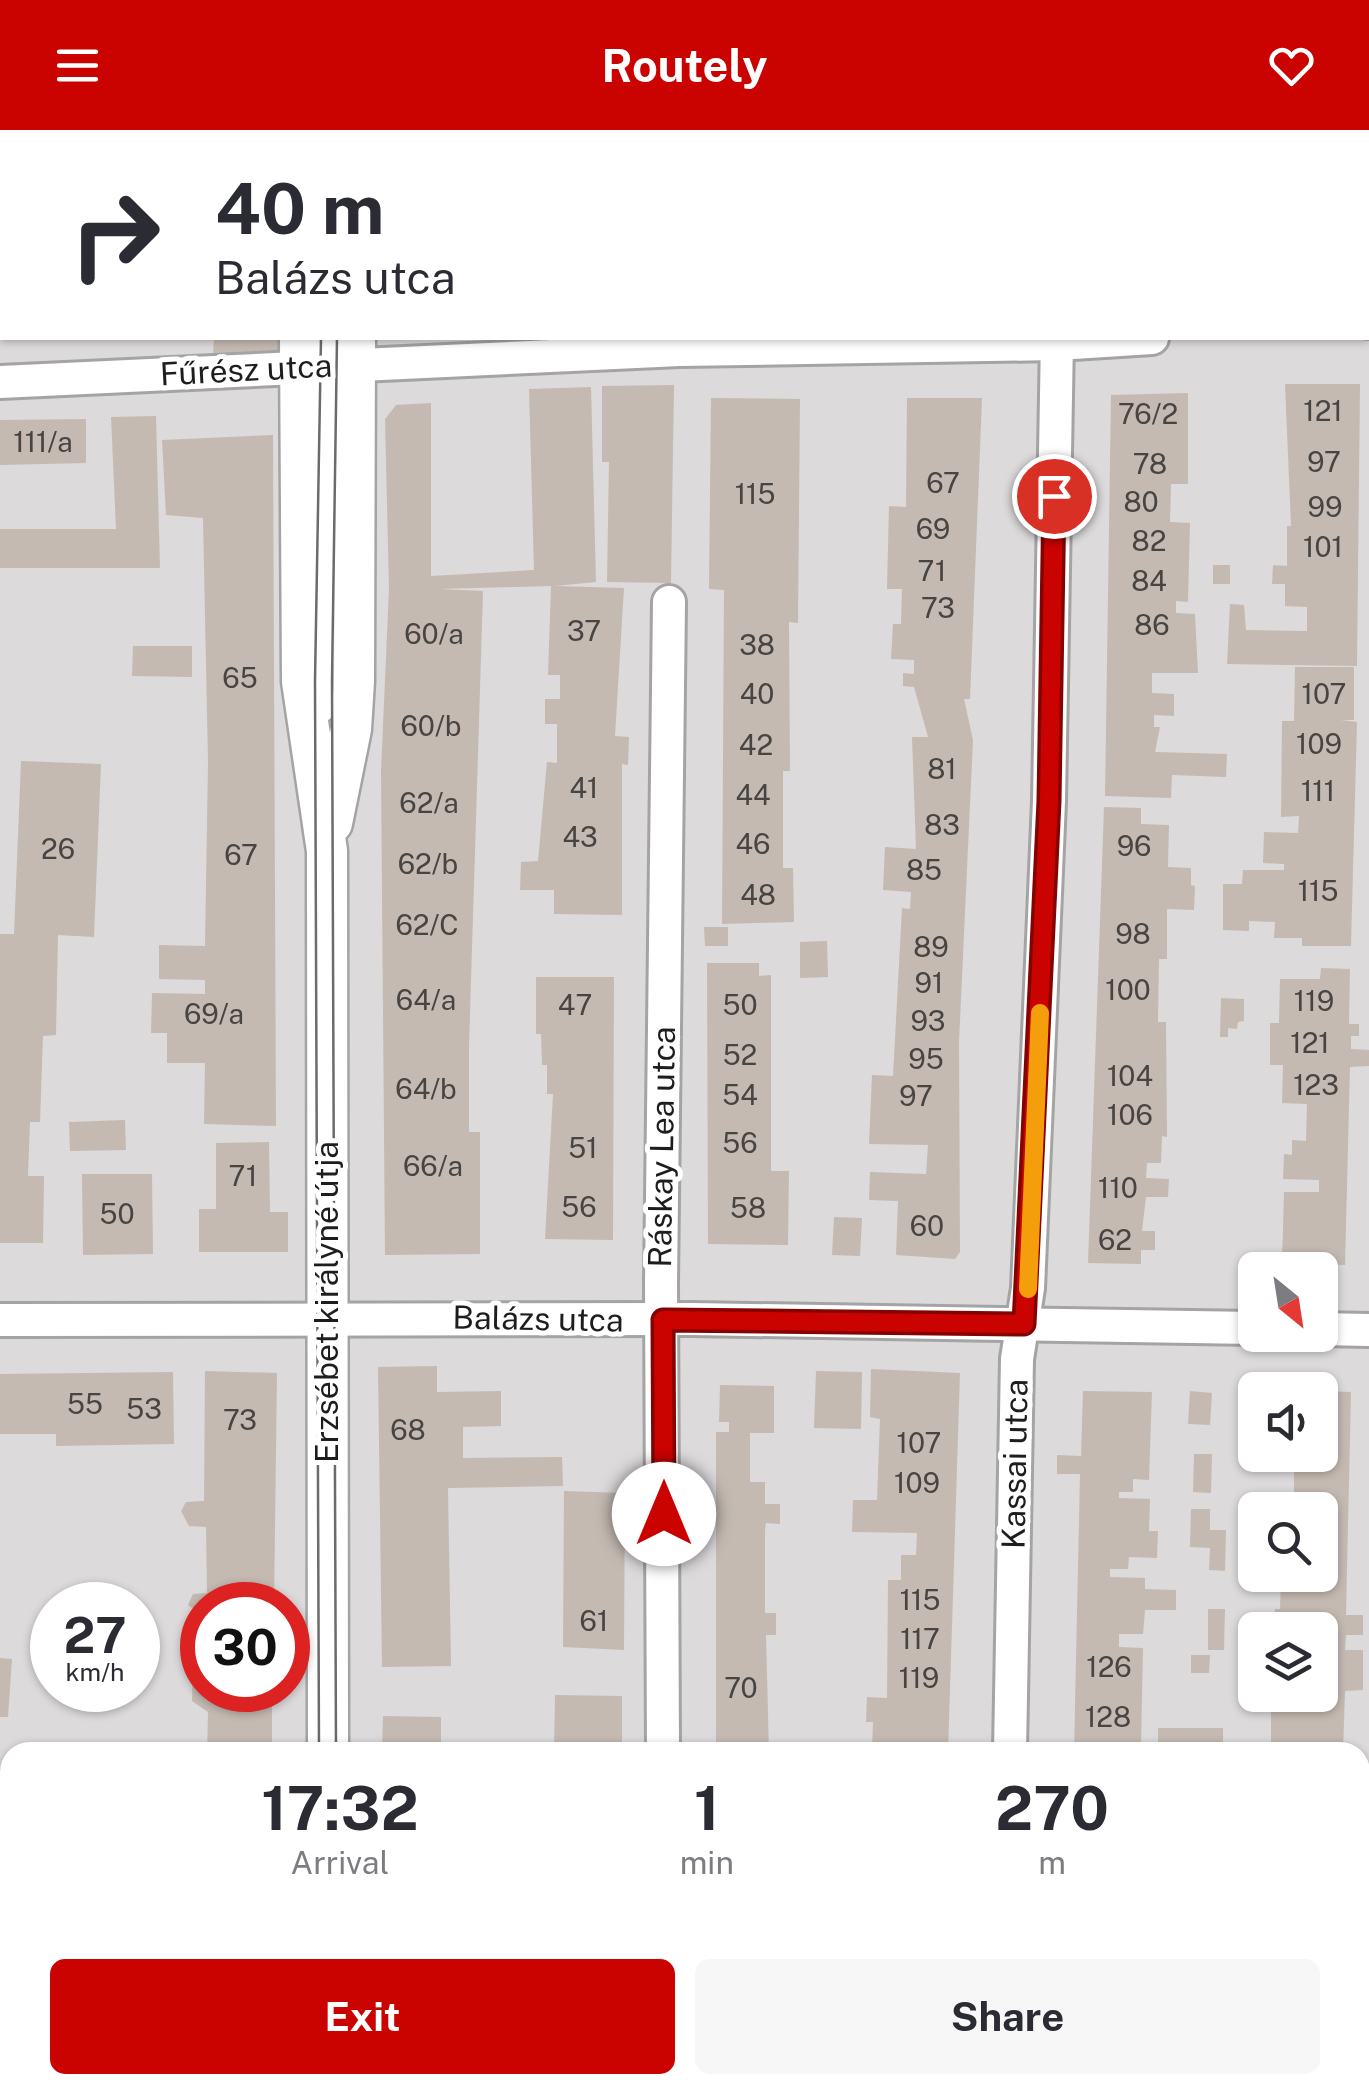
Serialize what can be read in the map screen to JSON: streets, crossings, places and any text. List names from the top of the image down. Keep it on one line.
{"streets":{"street":["Fűrész utca","Ráskay Lea utca","Erzsébet királyné útja","Balázs utca","Kassai utca"]},"crossings":[["Fűrész utca","Erzsébet királyné útja"],["Fűrész utca","Kassai utca"],["Ráskay Lea utca","Balázs utca"],["Erzsébet királyné útja","Balázs utca"],["Balázs utca","Kassai utca"]],"house_numbers":["121","76/2","111/a","97","78","67","115","80","99","69","82","101","71","84","73","86","37","60/a","38","65","40","107","60/b","109","42","81","41","111","44","62/a","83","43","46","96","26","67","62/b","85","115","48","62/C","98","89","91","100","64/a","119","47","50","69/a","93","121","52","95","104","123","64/b","54","97","106","56","51","66/a","71","110","56","58","50","60","62","55","53","73","68","107","109","115","61","117","126","119","70","128"],"north":"bottom right","page":{"header":"Routely","turn":["40 m","Balázs utca"],"speed":"27 km/h","limit":"30","eta":["17:32","Arrival","1","min","270","m"],"buttons":["Exit","Share"]}}
